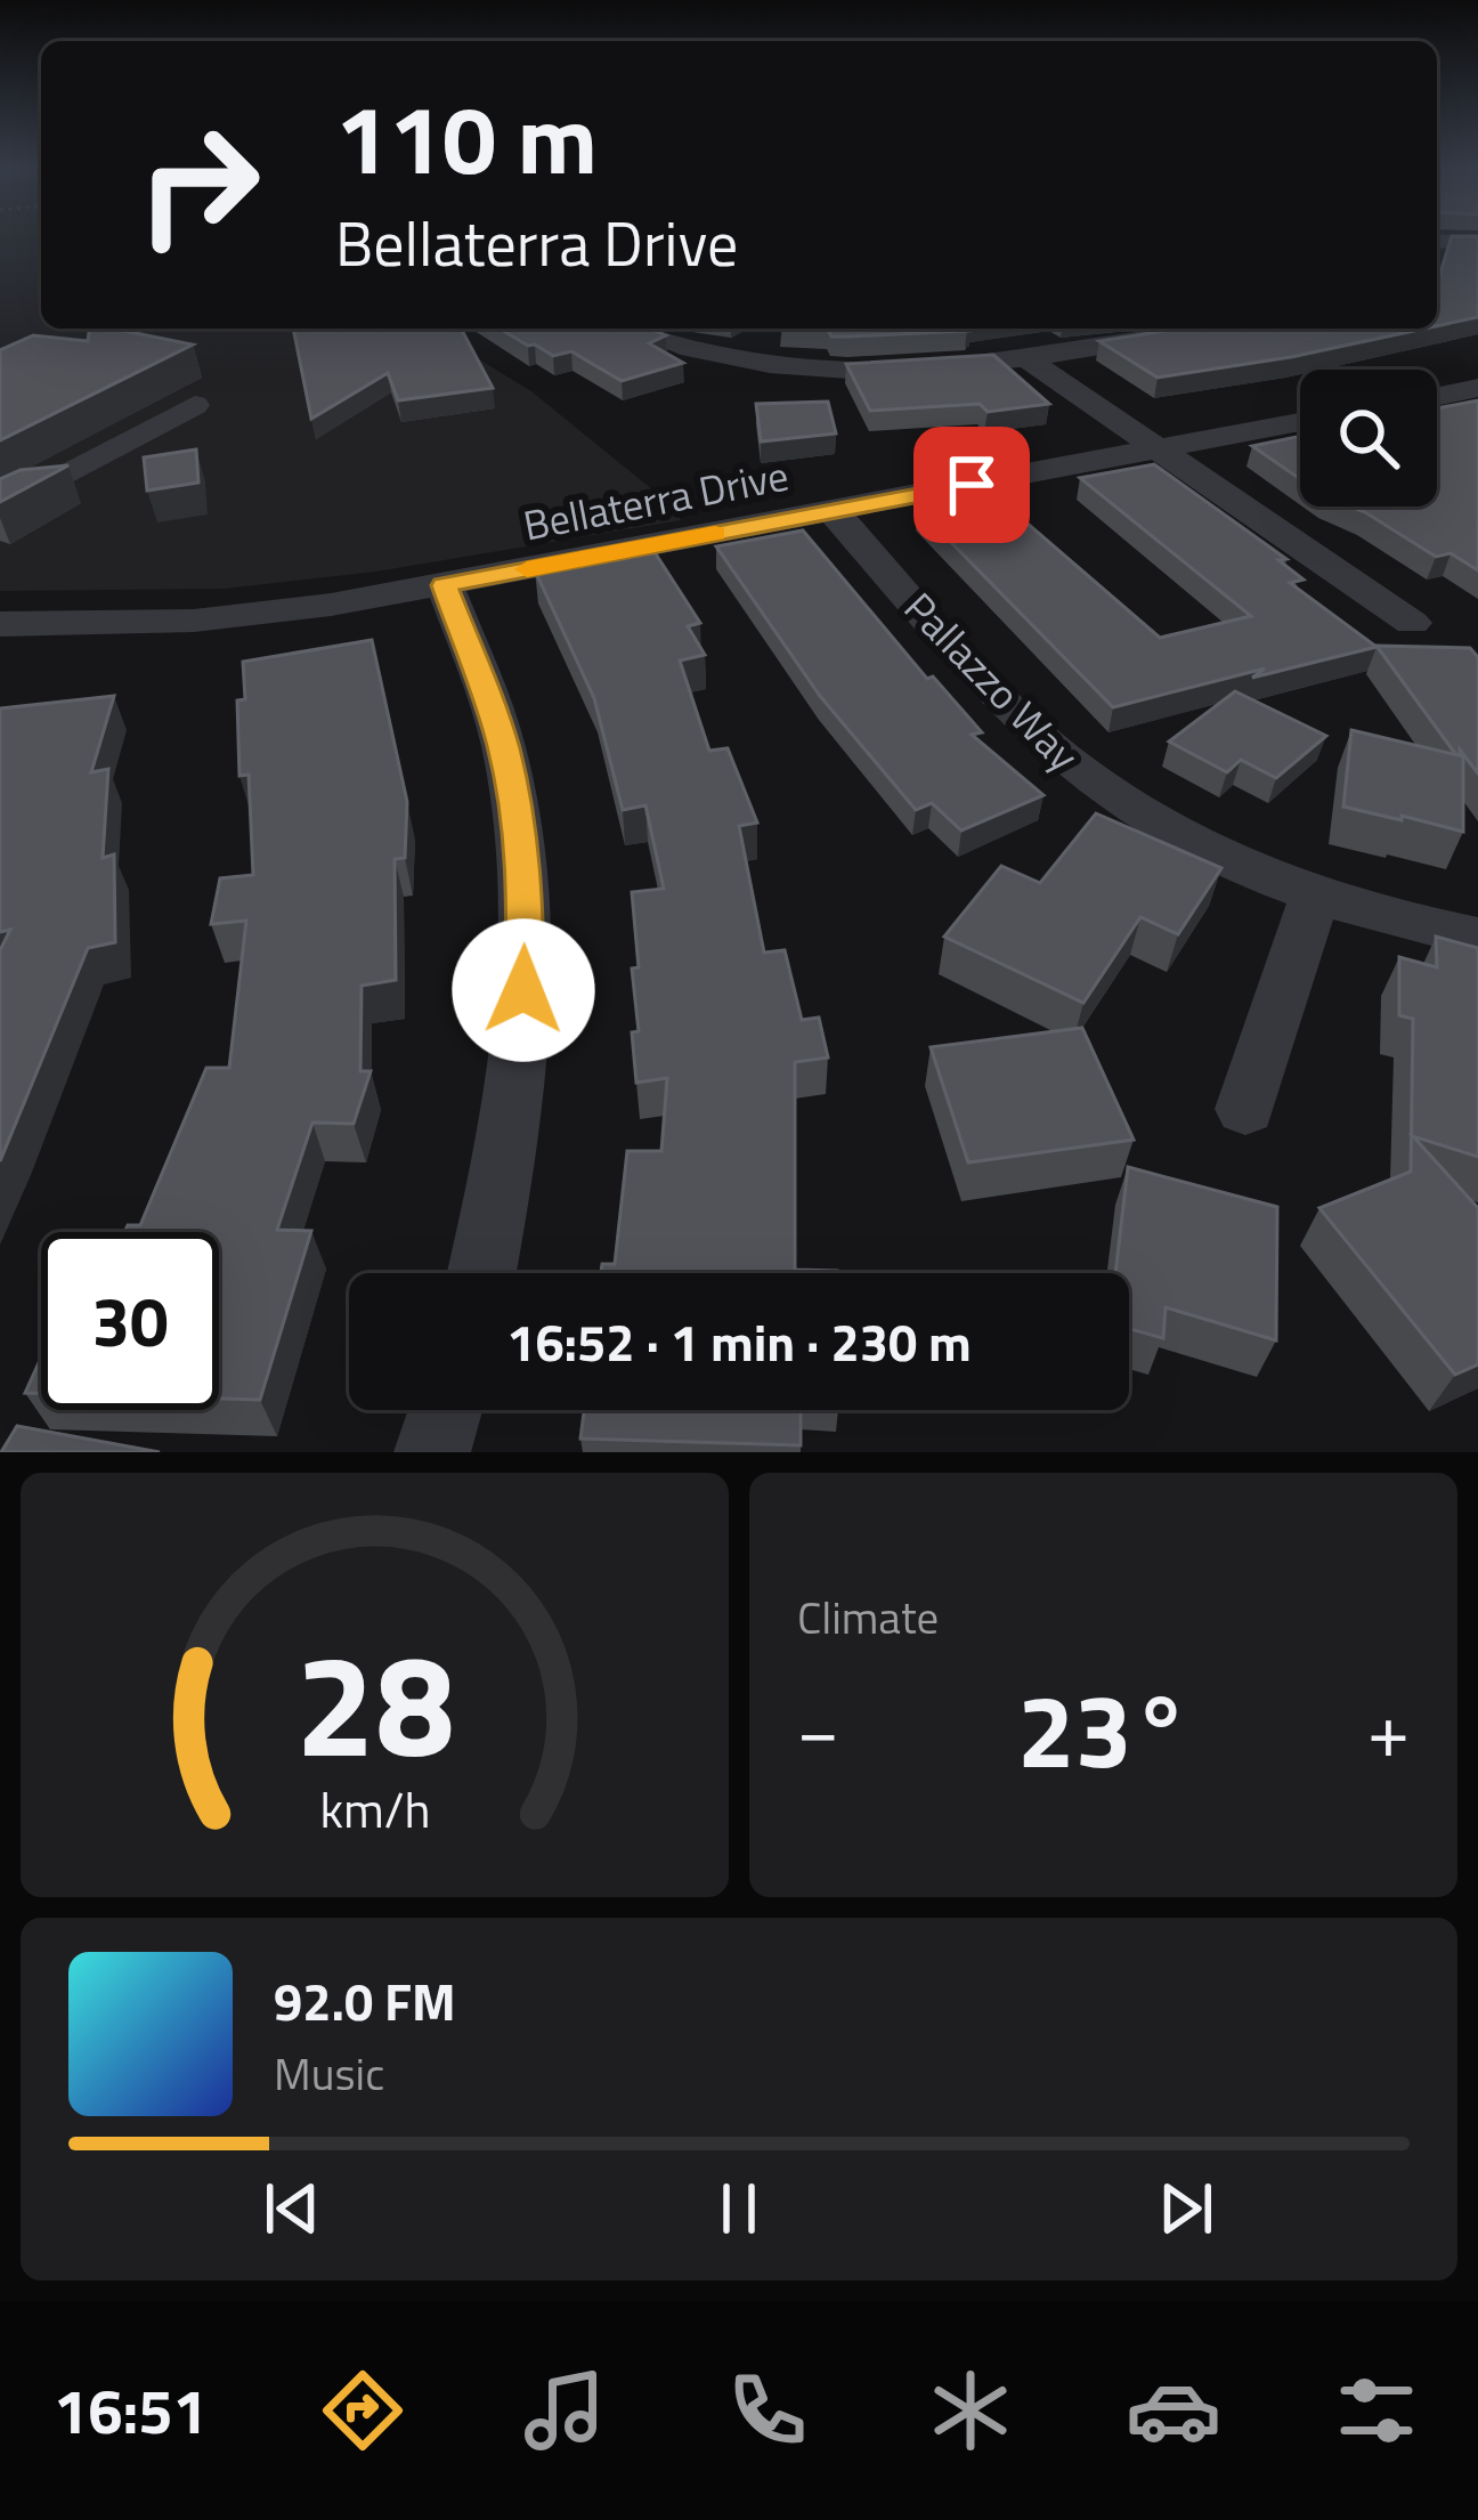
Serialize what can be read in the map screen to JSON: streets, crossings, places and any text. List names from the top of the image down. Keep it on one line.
{"streets":{"street":["Bellaterra Drive","Pallazzo Way"]},"crossings":[["Bellaterra Drive","Pallazzo Way"]],"page":{"turn":["110 m","Bellaterra Drive"],"limit":"30","trip":"16:52 · 1 min · 230 m","tile":"Climate","heat":["−","23°","+"],"song":["92.0 FM","Music"],"tabs":"16:51","gauge":["28","km/h"]}}
